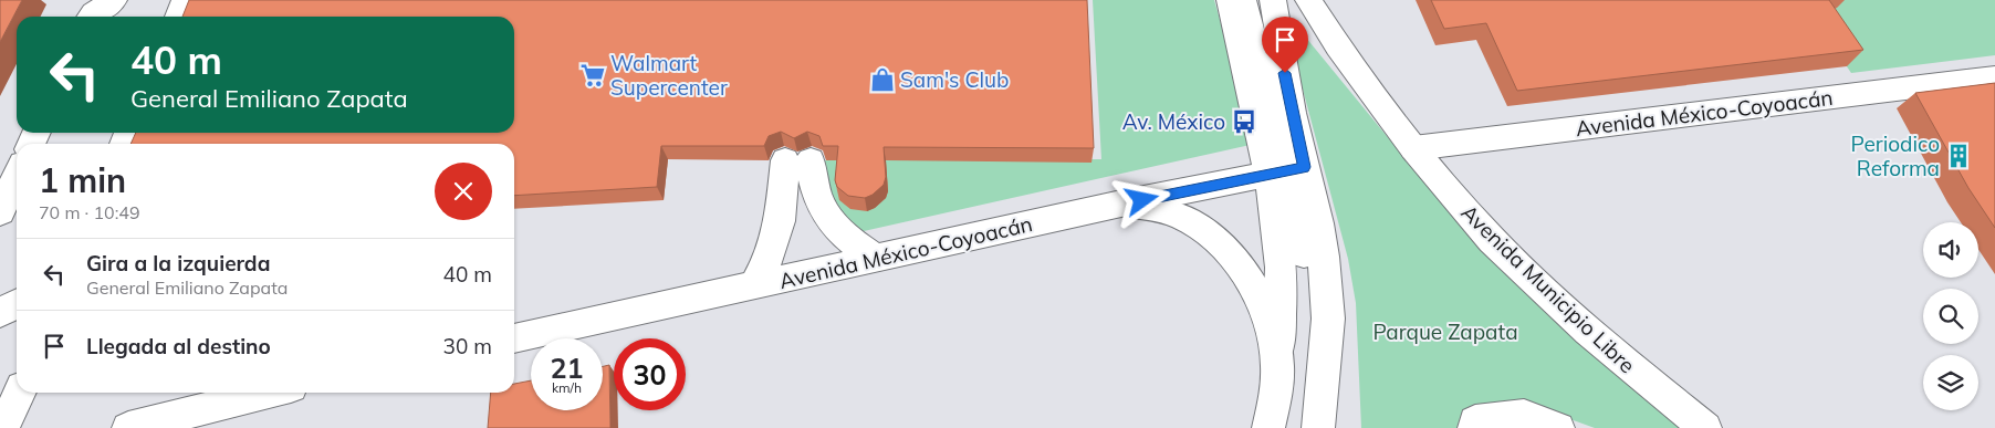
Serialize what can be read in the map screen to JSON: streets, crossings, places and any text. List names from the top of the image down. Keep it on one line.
{"streets":{"street":["Avenida México-Coyoacán","Avenida Municipio Libre"]},"crossings":[["Avenida México-Coyoacán","Avenida Municipio Libre"]],"parks":["Parque Zapata"],"places":{"supermarket":["Walmart Supercenter"],"shop":["Sam's Club"],"bus stop":["Av. México"],"building":["Periodico Reforma"]},"page":{"turn":["40 m","General Emiliano Zapata"],"heading":["1 min","70 m · 10:49"],"list":[{"name":"Gira a la izquierda","note":"General Emiliano Zapata","value":"40 m"},{"name":"Llegada al destino","value":"30 m"}],"speed":"21 km/h","limit":"30"}}
